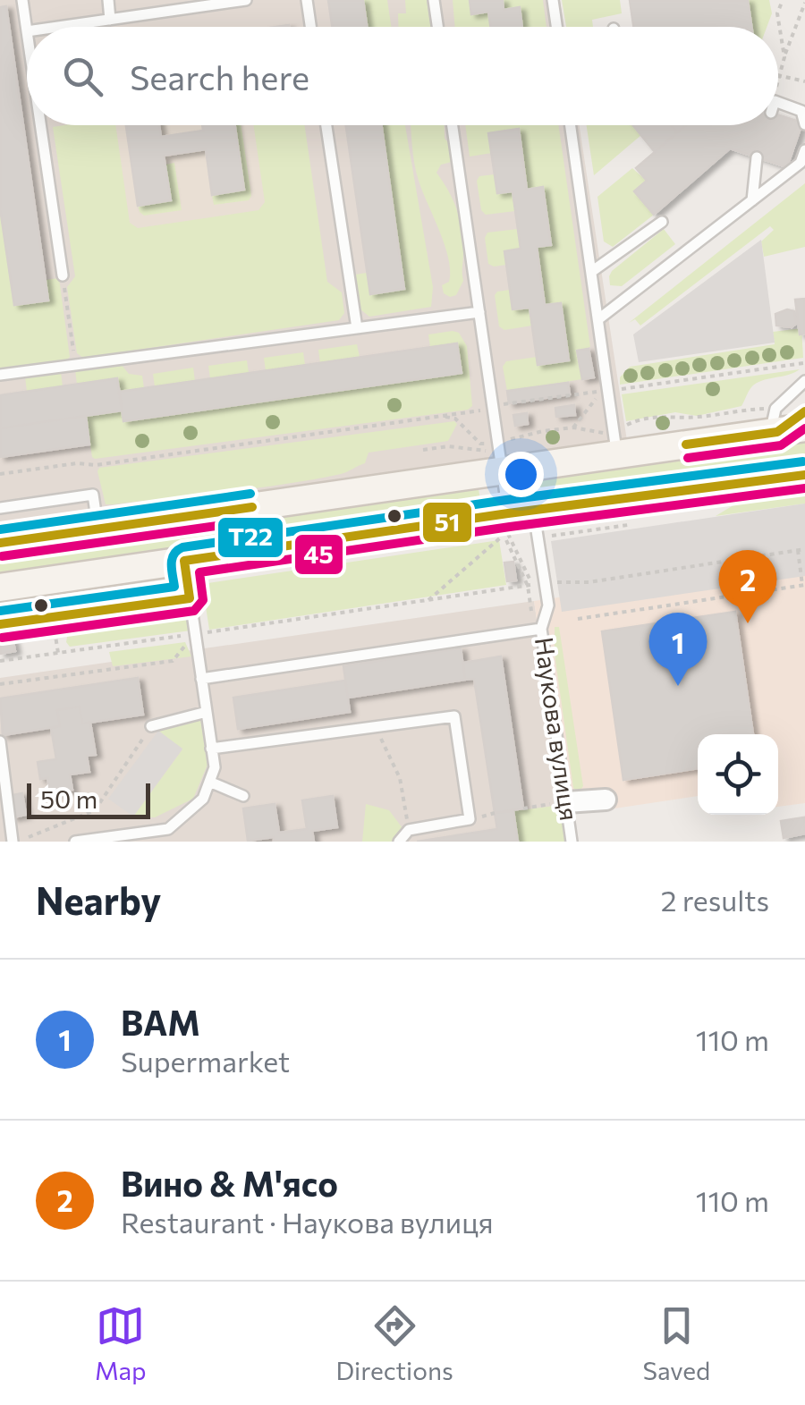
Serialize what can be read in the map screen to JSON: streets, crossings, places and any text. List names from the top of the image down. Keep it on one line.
{"streets":{"lane":["Наукова вулиця"]},"lines":["transit line 51","transit line 45","transit line Т22"],"scale_bar":"50 m","page":{"search":"Search here","pins":["2","1"],"scale":"50 m","heading":["Nearby","2 results"],"list":[{"mark":"1","name":"ВАМ","note":"Supermarket","value":"110 m"},{"mark":"2","name":"Вино & М'ясо","note":"Restaurant · Наукова вулиця","value":"110 m"}],"nav":["Map","Directions","Saved"]}}
